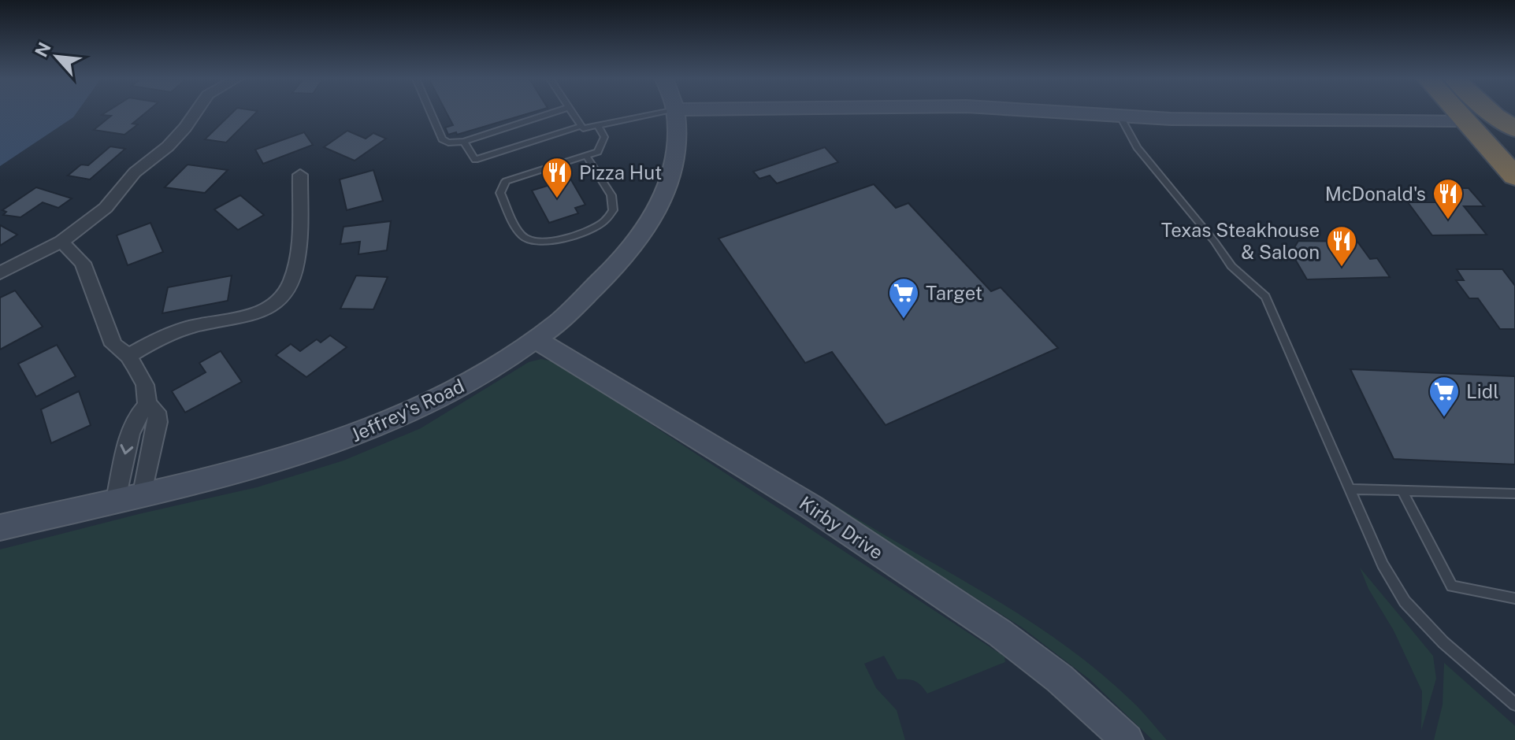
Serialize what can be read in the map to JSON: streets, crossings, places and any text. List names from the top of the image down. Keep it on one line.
{"streets":{"street":["Jeffrey's Road","Kirby Drive"]},"crossings":[["Jeffrey's Road","Kirby Drive"]],"places":{"restaurant":["Pizza Hut","McDonald's","Texas Steakhouse & Saloon"],"supermarket":["Target","Lidl"]},"north":"top left"}
